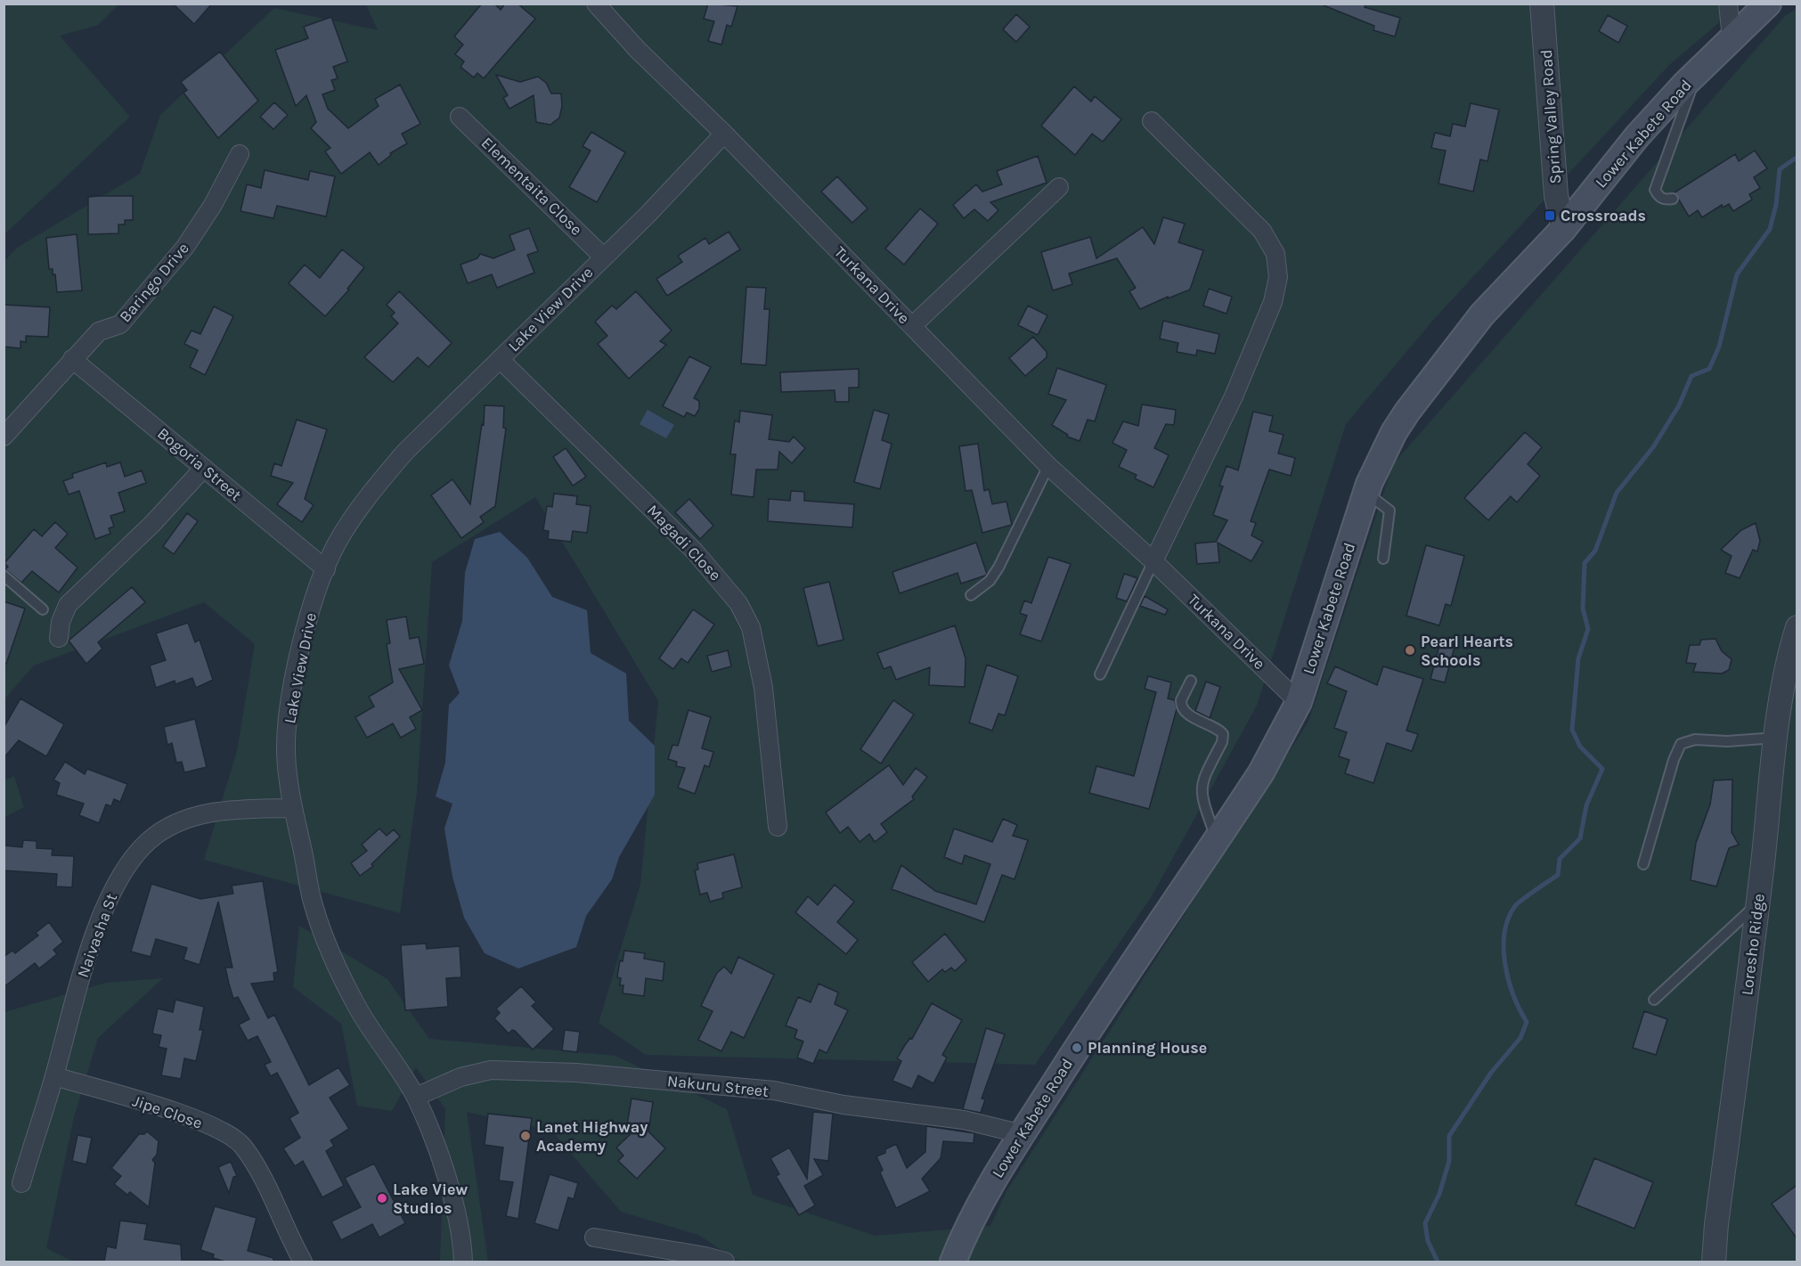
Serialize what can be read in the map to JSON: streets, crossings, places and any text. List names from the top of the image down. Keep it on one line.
{"streets":{"main road":["Lower Kabete Road"],"street":["Spring Valley Road","Elementaita Close","Baringo Drive","Turkana Drive","Lake View Drive","Bogoria Street","Magadi Close","Naivasha St","Loresho Ridge","Nakuru Street","Jipe Close"]},"crossings":[["Spring Valley Road","Lower Kabete Road"],["Lower Kabete Road","Turkana Drive"],["Lower Kabete Road","Nakuru Street"],["Elementaita Close","Lake View Drive"],["Baringo Drive","Bogoria Street"],["Turkana Drive","Lake View Drive"],["Lake View Drive","Bogoria Street"],["Lake View Drive","Magadi Close"],["Lake View Drive","Naivasha St"],["Lake View Drive","Nakuru Street"],["Naivasha St","Jipe Close"]],"places":{"transit":["Crossroads"],"other":["Pearl Hearts Schools","Planning House","Lanet Highway Academy","Lake View Studios"]}}
